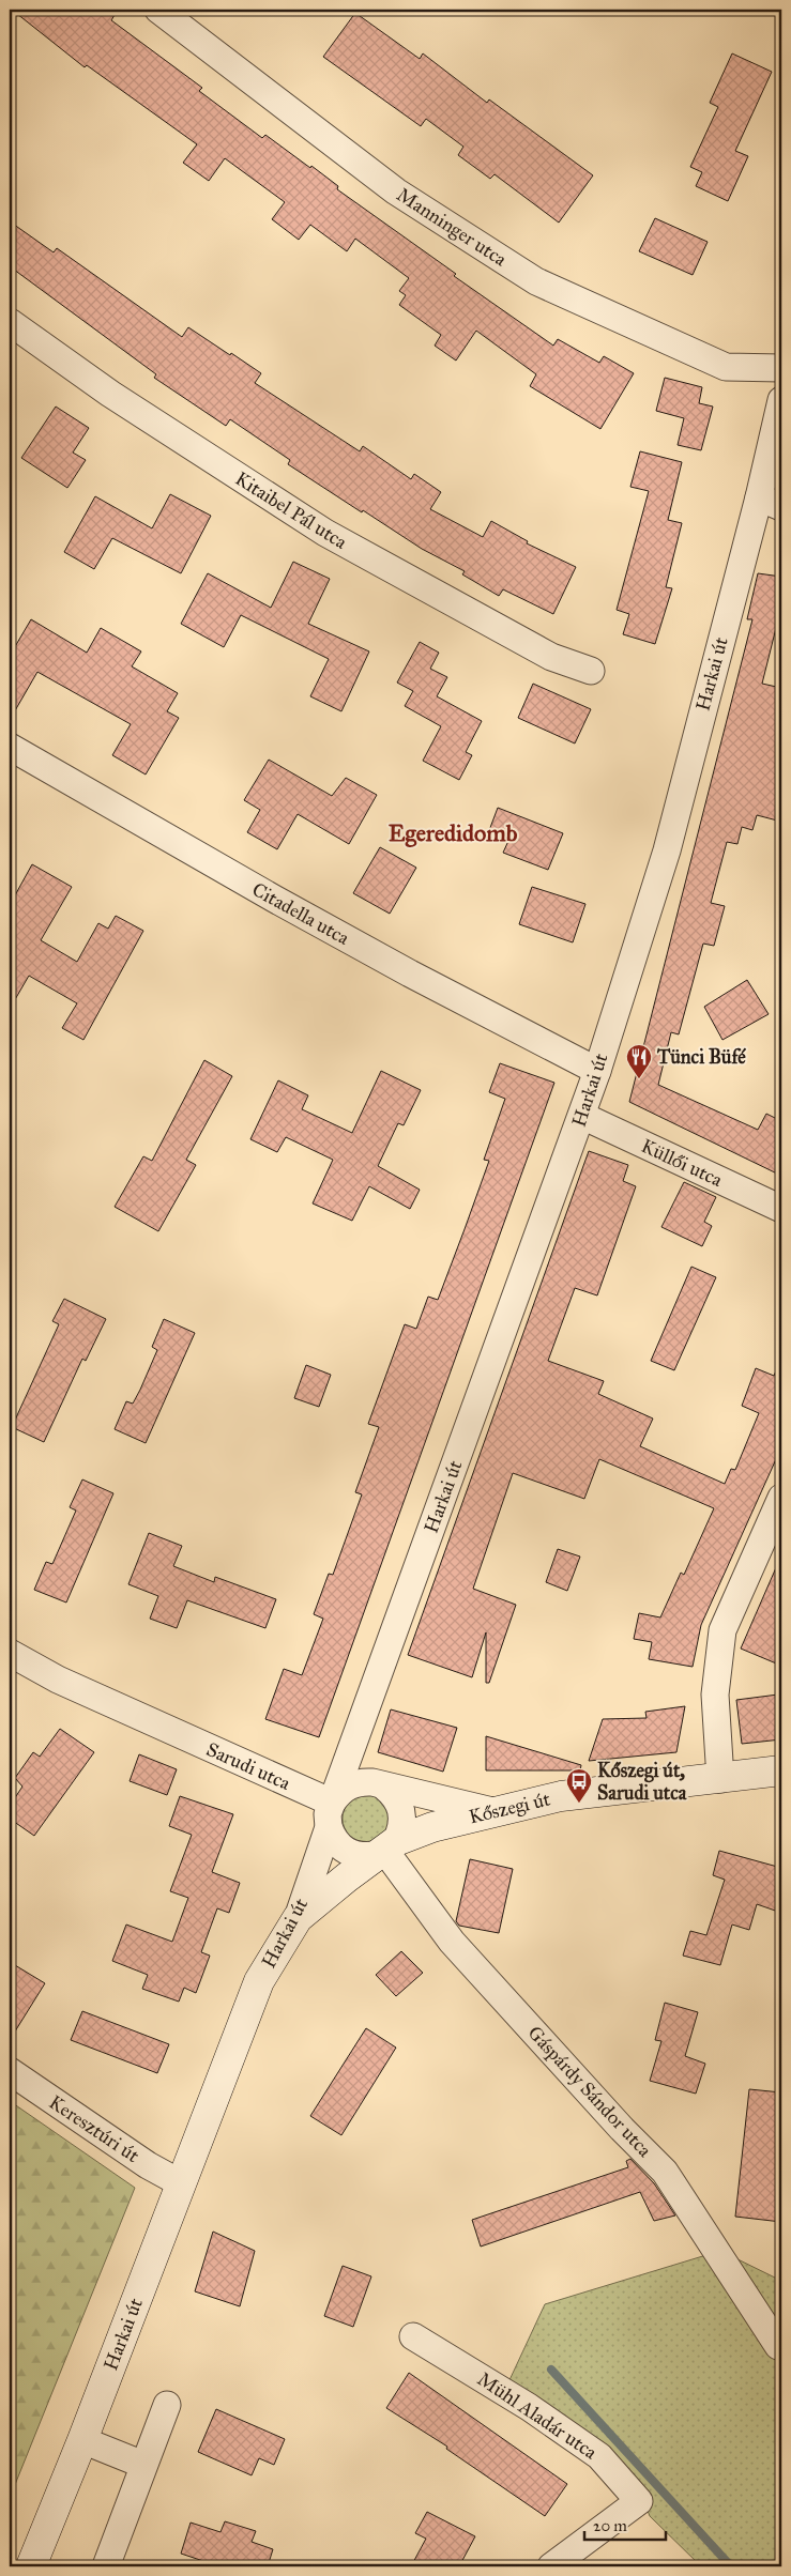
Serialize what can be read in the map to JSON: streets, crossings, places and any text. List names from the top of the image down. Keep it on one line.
{"streets":{"main road":["Harkai út","Kőszegi út"],"street":["Manninger utca","Kitaibel Pál utca","Citadella utca","Küllői utca","Sarudi utca","Gáspárdy Sándor utca","Keresztúri út","Mühl Aladár utca"]},"crossings":[["Harkai út","Citadella utca"],["Harkai út","Küllői utca"],["Harkai út","Sarudi utca"],["Harkai út","Kőszegi út"],["Harkai út","Gáspárdy Sándor utca"],["Harkai út","Keresztúri út"],["Sarudi utca","Kőszegi út"],["Sarudi utca","Gáspárdy Sándor utca"],["Kőszegi út","Gáspárdy Sándor utca"]],"districts":["Egeredidomb"],"places":{"restaurant":["Tünci Büfé"],"bus stop":["Kőszegi út, Sarudi utca"]},"scale_bar":"20 m"}
